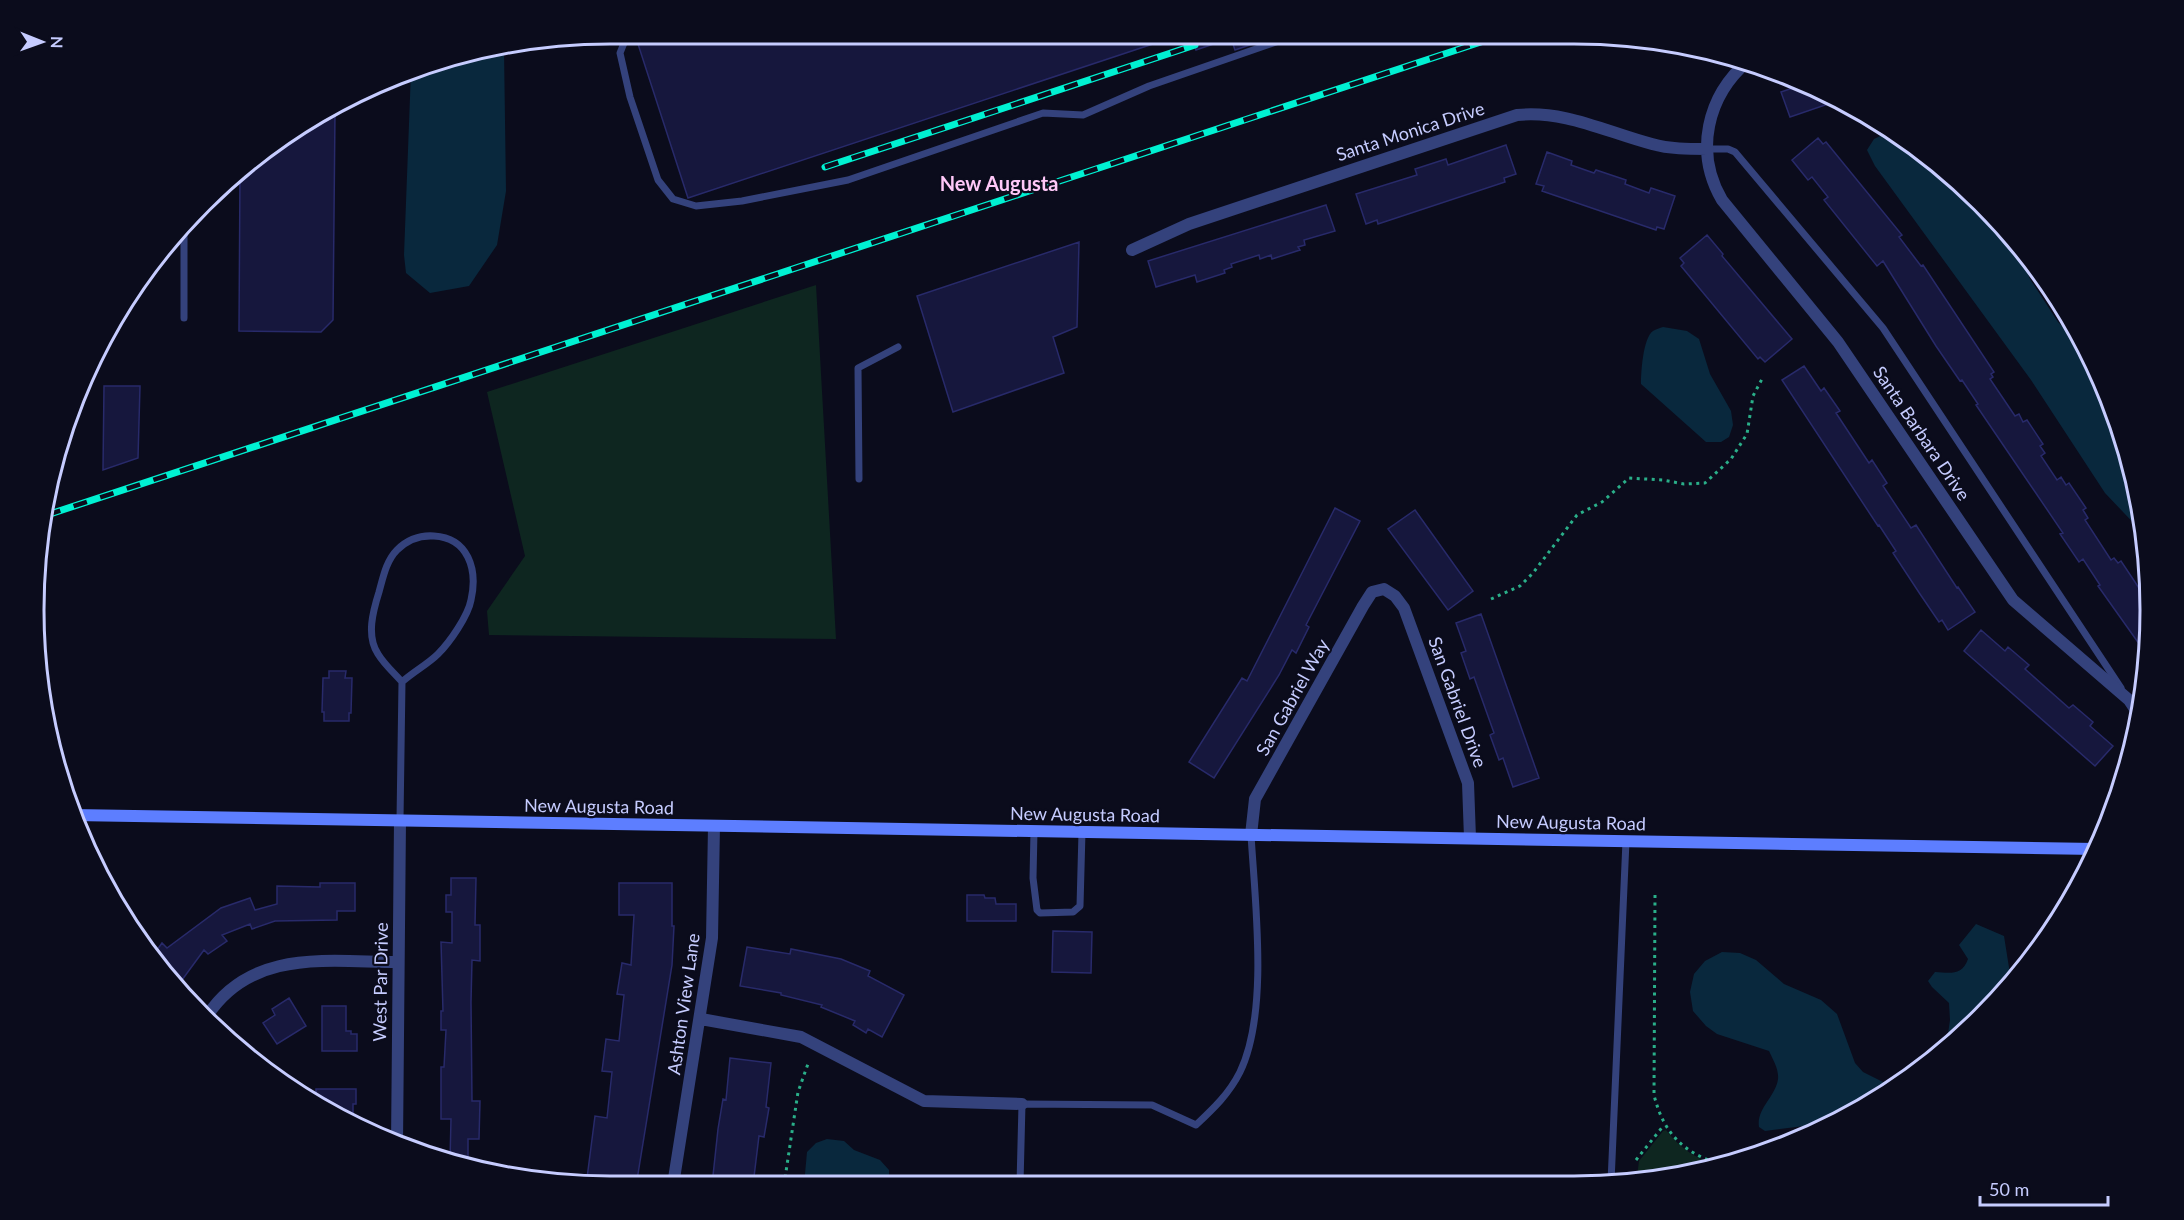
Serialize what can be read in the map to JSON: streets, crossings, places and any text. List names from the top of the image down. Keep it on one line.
{"streets":{"street":["Santa Monica Drive","Santa Barbara Drive","San Gabriel Way","San Gabriel Drive","New Augusta Road","West Par Drive","Ashton View Lane"]},"crossings":[["Santa Monica Drive","Santa Barbara Drive"],["San Gabriel Way","San Gabriel Drive"],["San Gabriel Way","New Augusta Road"],["San Gabriel Drive","New Augusta Road"],["New Augusta Road","West Par Drive"],["New Augusta Road","Ashton View Lane"]],"districts":["New Augusta"],"scale_bar":"50 m","north":"right"}
